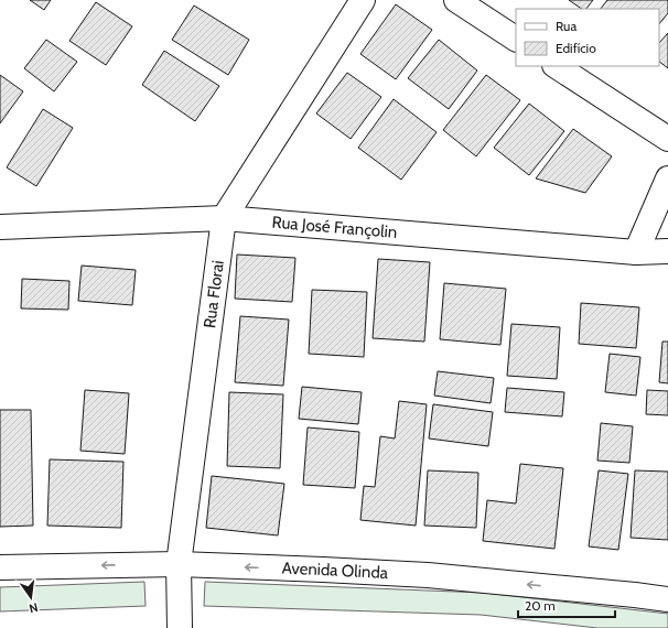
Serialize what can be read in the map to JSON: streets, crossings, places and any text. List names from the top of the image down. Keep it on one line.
{"streets":{"street":["Rua José Françolin","Rua Florai","Avenida Olinda"]},"crossings":[["Rua José Françolin","Rua Florai"],["Rua Florai","Avenida Olinda"]],"one_way":["Avenida Olinda"],"legend":["Rua","Edifício"],"scale_bar":"20 m","north":"bottom"}
